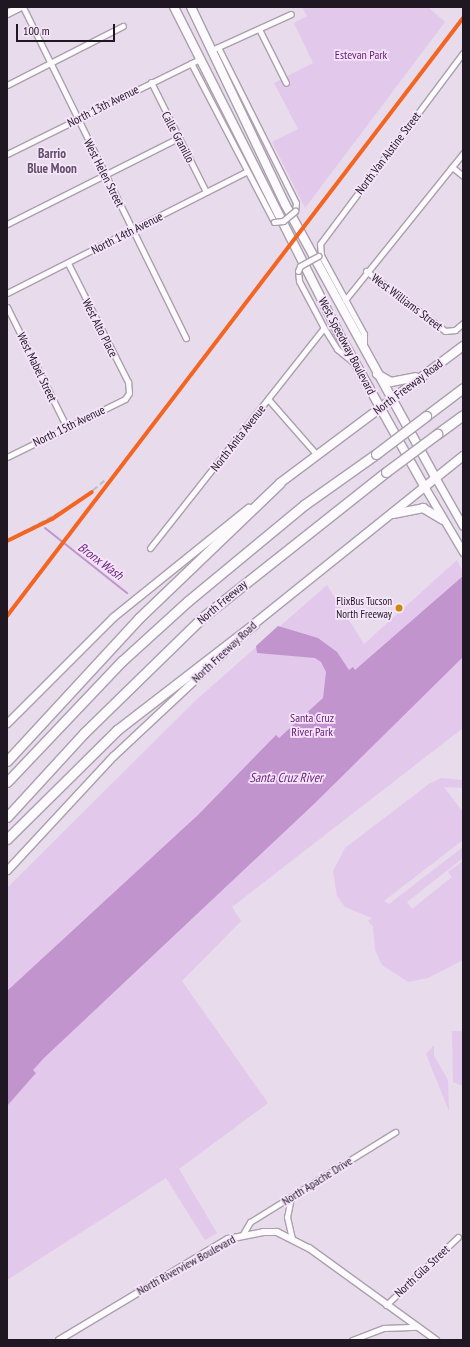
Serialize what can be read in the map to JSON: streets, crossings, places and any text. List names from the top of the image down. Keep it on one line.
{"streets":{"highway":["North Freeway"],"main road":["West Speedway Boulevard","North Freeway Road"],"street":["North 13th Avenue","Calle Granillo","North Van Alstine Street","West Helen Street","North 14th Avenue","West Williams Street","West Alto Place","West Mabel Street","North 15th Avenue","North Anita Avenue","North Apache Drive","North Riverview Boulevard","North Gila Street"]},"crossings":[["North 13th Avenue","Calle Granillo"],["North 13th Avenue","West Helen Street"],["North 13th Avenue","West Speedway Boulevard"],["Calle Granillo","North 14th Avenue"],["West Helen Street","North 14th Avenue"],["North 14th Avenue","West Alto Place"],["North 14th Avenue","West Speedway Boulevard"],["West Alto Place","North 15th Avenue"],["West Speedway Boulevard","North Freeway Road"],["West Mabel Street","North 15th Avenue"],["North Apache Drive","North Riverview Boulevard"],["North Riverview Boulevard","North Gila Street"]],"districts":["Barrio Blue Moon"],"water":["Bronx Wash","Santa Cruz River"],"parks":["Estevan Park","Santa Cruz River Park"],"places":["FlixBus Tucson North Freeway"],"scale_bar":"100 m"}
